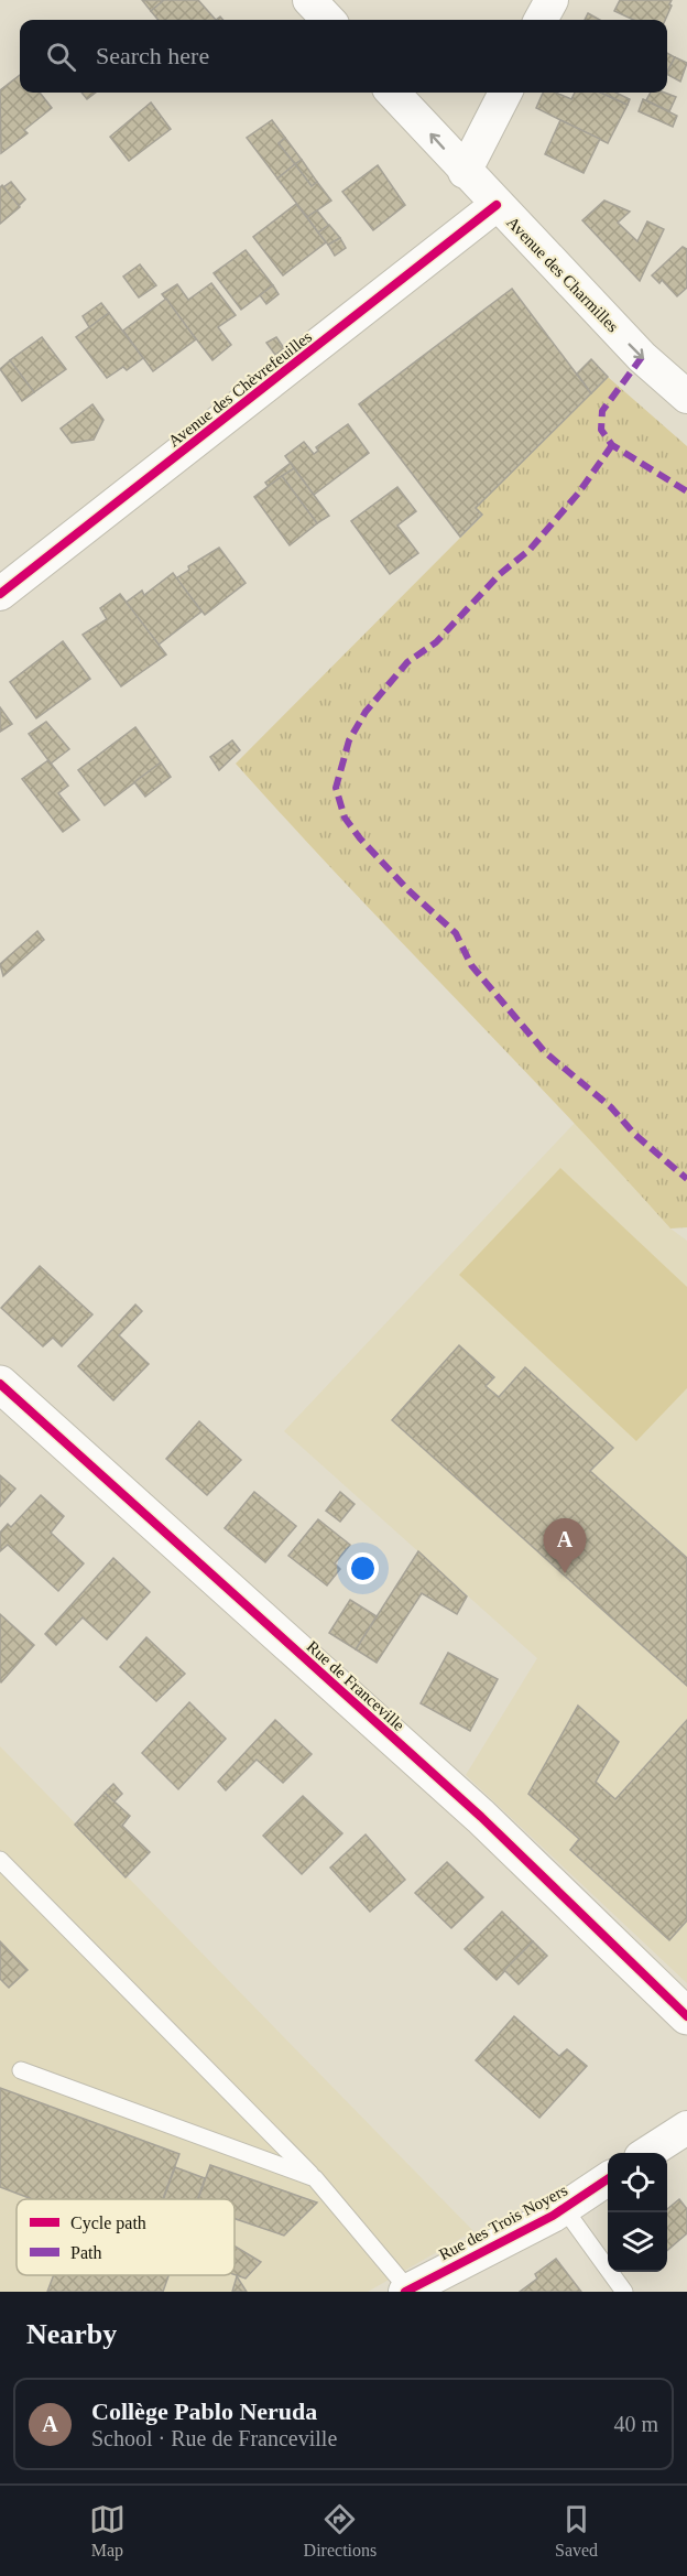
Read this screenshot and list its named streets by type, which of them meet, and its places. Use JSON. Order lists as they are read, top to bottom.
{
  "streets": {
    "street": [
      "Avenue des Charmilles",
      "Avenue des Chèvrefeuilles",
      "Rue de Franceville",
      "Rue des Trois Noyers"
    ]
  },
  "crossings": [
    ["Avenue des Charmilles", "Avenue des Chèvrefeuilles"]
  ],
  "legend": ["Cycle path", "Path"],
  "page": {
    "search": "Search here",
    "pins": "A",
    "heading": "Nearby",
    "list": [
      {
        "mark": "A",
        "name": "Collège Pablo Neruda",
        "note": "School · Rue de Franceville",
        "value": "40 m"
      }
    ],
    "nav": ["Map", "Directions", "Saved"]
  }
}
